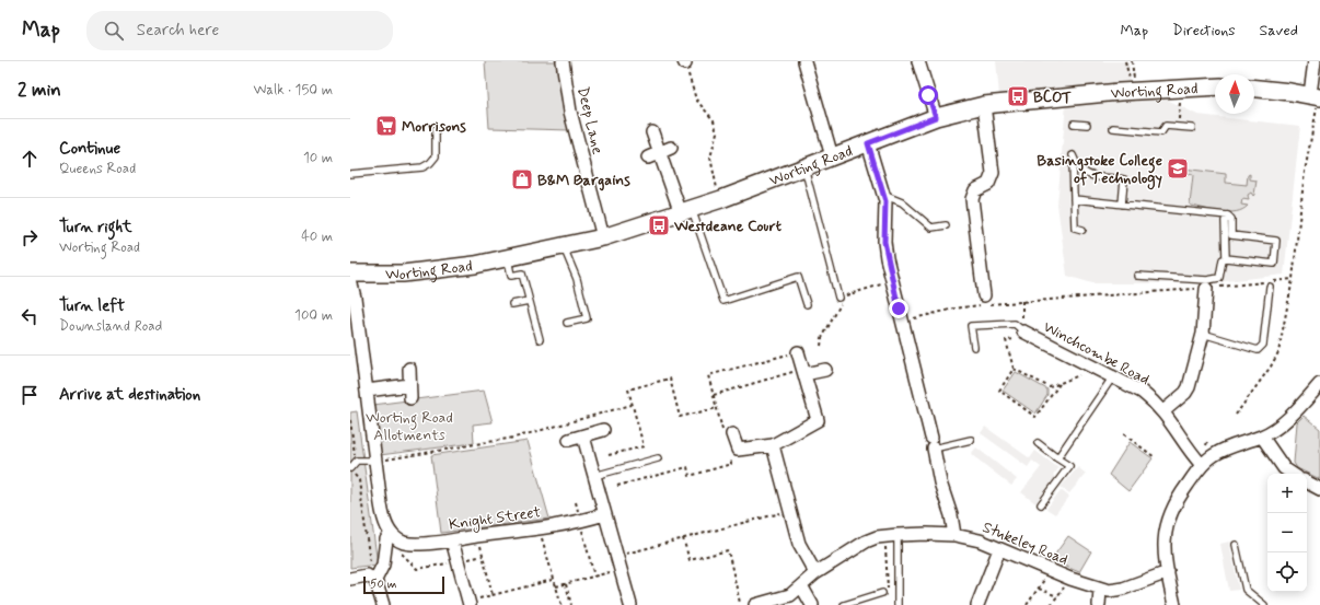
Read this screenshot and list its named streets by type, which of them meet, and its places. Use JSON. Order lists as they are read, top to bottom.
{
  "streets": {
    "street": [
      "Worting Road",
      "Deep Lane",
      "Winchcombe Road",
      "Knight Street",
      "Stukeley Road"
    ]
  },
  "crossings": [
    ["Worting Road", "Deep Lane"]
  ],
  "parks": ["Worting Road Allotments"],
  "places": {
    "bus stop": ["BCOT", "Westdeane Court"],
    "supermarket": ["Morrisons"],
    "school or university": ["Basingstoke College of Technology"],
    "shop": ["B&M Bargains"]
  },
  "scale_bar": "50 m",
  "north": "top",
  "page": {
    "header": "Map",
    "search": "Search here",
    "nav": ["Map", "Directions", "Saved"],
    "heading": ["2 min", "Walk · 150 m"],
    "list": [
      ["Continue", "Queens Road", "10 m"],
      ["Turn right", "Worting Road", "40 m"],
      ["Turn left", "Downsland Road", "100 m"],
      "Arrive at destination"
    ],
    "map_buttons": ["+", "−"],
    "scale": "50 m"
  }
}
